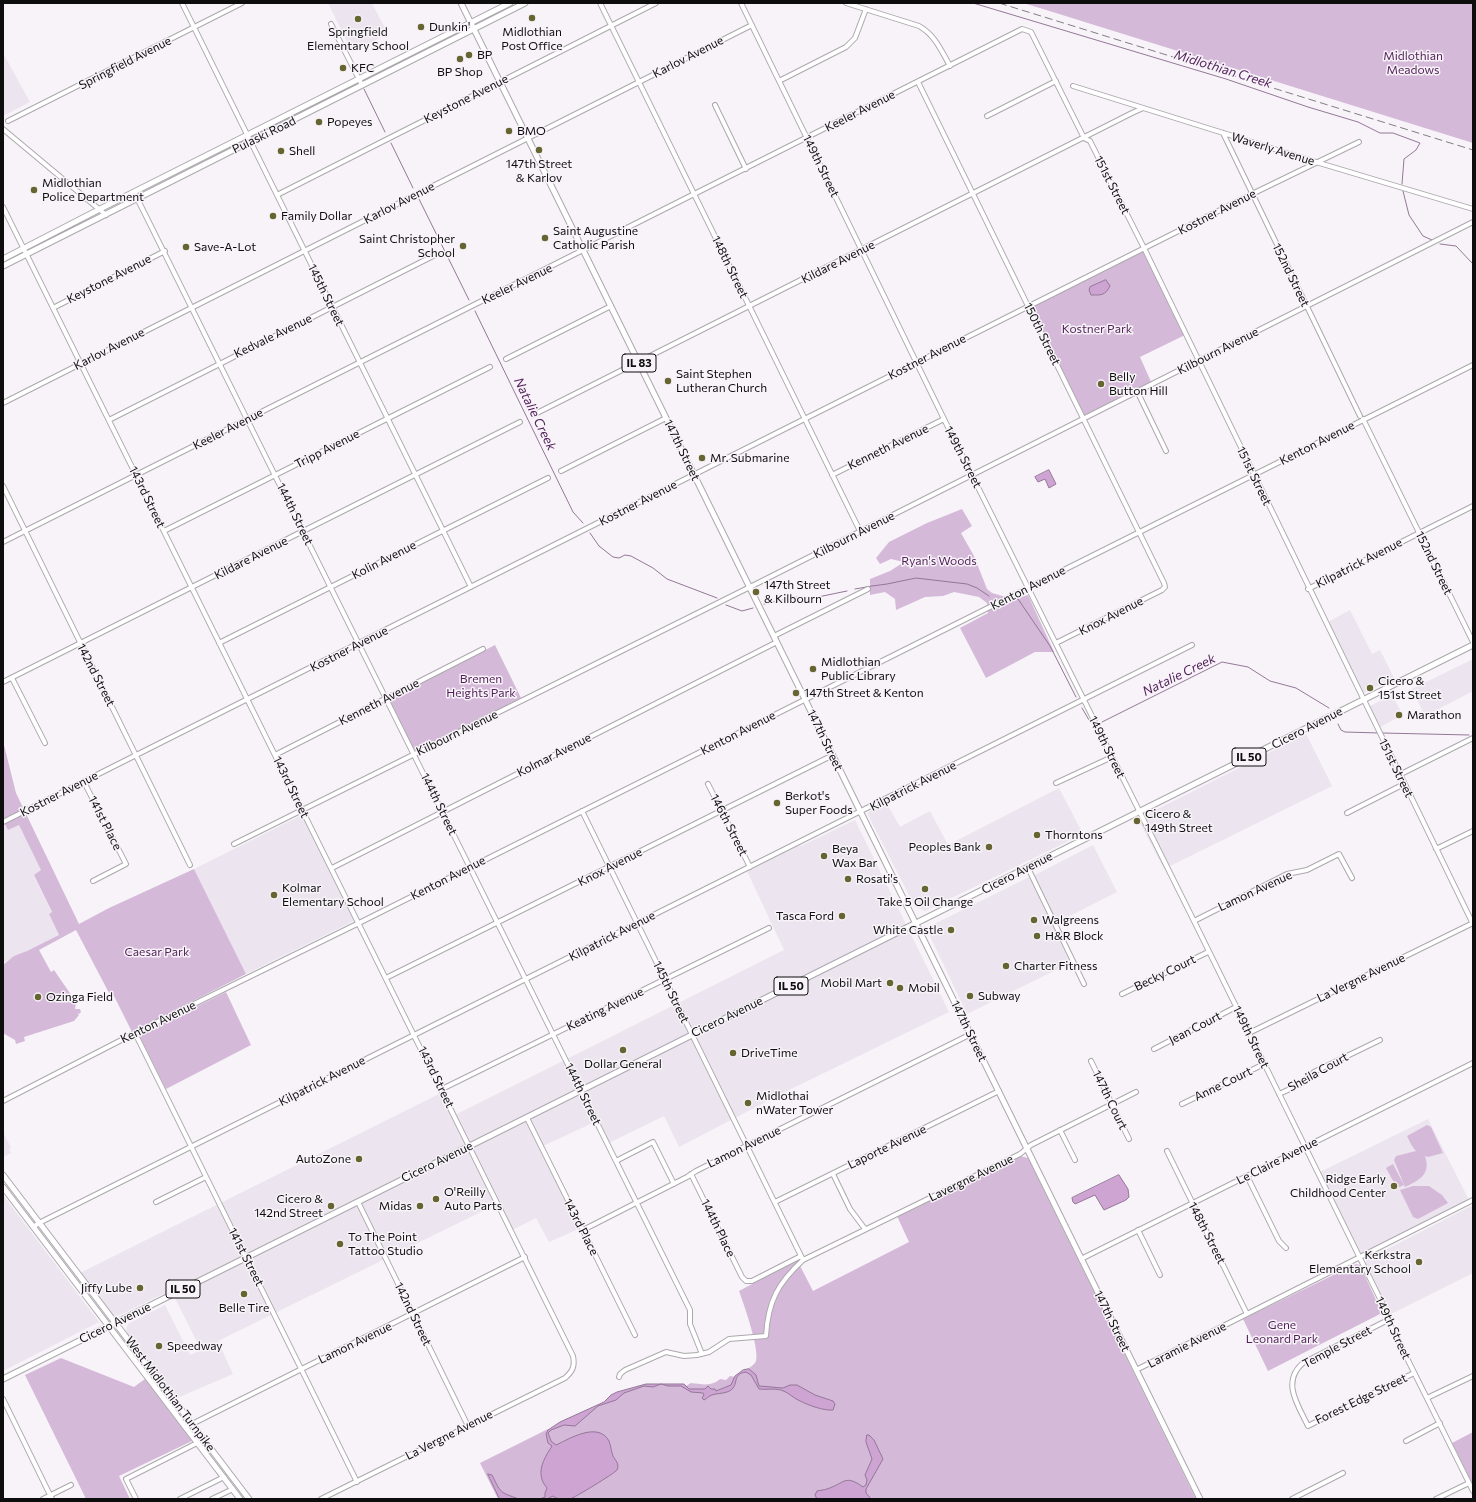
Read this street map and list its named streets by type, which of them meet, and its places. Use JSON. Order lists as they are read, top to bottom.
{
  "streets": {
    "main road": [
      "Pulaski Road",
      "IL 83",
      "147th Street",
      "Cicero Avenue",
      "IL 50",
      "West Midlothian Turnpike"
    ],
    "street": [
      "Karlov Avenue",
      "Springfield Avenue",
      "Keystone Avenue",
      "Keeler Avenue",
      "Waverly Avenue",
      "149th Street",
      "151st Street",
      "Kostner Avenue",
      "Kildare Avenue",
      "148th Street",
      "152nd Street",
      "145th Street",
      "150th Street",
      "Kedvale Avenue",
      "Kilbourn Avenue",
      "Kenton Avenue",
      "Kenneth Avenue",
      "Tripp Avenue",
      "143rd Street",
      "144th Street",
      "Kolin Avenue",
      "Kilpatrick Avenue",
      "Knox Avenue",
      "142nd Street",
      "Kolmar Avenue",
      "141st Place",
      "146th Street",
      "Lamon Avenue",
      "Becky Court",
      "La Vergne Avenue",
      "Keating Avenue",
      "Jean Court",
      "Sheila Court",
      "Anne Court",
      "147th Court",
      "Laporte Avenue",
      "Le Claire Avenue",
      "Lavergne Avenue",
      "143rd Place",
      "144th Place",
      "141st Street",
      "Laramie Avenue",
      "Temple Street",
      "Forest Edge Street"
    ]
  },
  "crossings": [
    ["Karlov Avenue", "149th Street"],
    ["Karlov Avenue", "148th Street"],
    ["Karlov Avenue", "145th Street"],
    ["Karlov Avenue", "147th Street"],
    ["Karlov Avenue", "143rd Street"],
    ["Karlov Avenue", "144th Street"],
    ["Springfield Avenue", "145th Street"],
    ["Keystone Avenue", "148th Street"],
    ["Keystone Avenue", "145th Street"],
    ["Keystone Avenue", "147th Street"],
    ["Keystone Avenue", "143rd Street"],
    ["Keystone Avenue", "144th Street"],
    ["Keeler Avenue", "149th Street"],
    ["Keeler Avenue", "151st Street"],
    ["Keeler Avenue", "148th Street"],
    ["Keeler Avenue", "145th Street"],
    ["Keeler Avenue", "150th Street"],
    ["Keeler Avenue", "147th Street"],
    ["Keeler Avenue", "143rd Street"],
    ["Keeler Avenue", "144th Street"],
    ["Keeler Avenue", "142nd Street"],
    ["Pulaski Road", "145th Street"],
    ["Pulaski Road", "147th Street"],
    ["Pulaski Road", "143rd Street"],
    ["Pulaski Road", "144th Street"],
    ["Waverly Avenue", "Kostner Avenue"],
    ["Waverly Avenue", "Kildare Avenue"],
    ["Waverly Avenue", "152nd Street"],
    ["149th Street", "Kostner Avenue"],
    ["149th Street", "Kildare Avenue"],
    ["149th Street", "Kilbourn Avenue"],
    ["149th Street", "Kenton Avenue"],
    ["149th Street", "Kenneth Avenue"],
    ["149th Street", "Kilpatrick Avenue"],
    ["149th Street", "Knox Avenue"],
    ["149th Street", "Cicero Avenue"],
    ["149th Street", "Lamon Avenue"],
    ["149th Street", "Becky Court"],
    ["149th Street", "La Vergne Avenue"],
    ["149th Street", "Jean Court"],
    ["149th Street", "Sheila Court"],
    ["149th Street", "Anne Court"],
    ["149th Street", "Le Claire Avenue"],
    ["149th Street", "Laramie Avenue"],
    ["149th Street", "Temple Street"],
    ["149th Street", "Forest Edge Street"],
    ["151st Street", "Kostner Avenue"],
    ["151st Street", "Kildare Avenue"],
    ["151st Street", "Kilbourn Avenue"],
    ["151st Street", "Kenton Avenue"],
    ["151st Street", "Kilpatrick Avenue"],
    ["151st Street", "Cicero Avenue"],
    ["151st Street", "La Vergne Avenue"],
    ["Kostner Avenue", "148th Street"],
    ["Kostner Avenue", "152nd Street"],
    ["Kostner Avenue", "145th Street"],
    ["Kostner Avenue", "150th Street"],
    ["Kostner Avenue", "147th Street"],
    ["Kostner Avenue", "143rd Street"],
    ["Kostner Avenue", "144th Street"],
    ["Kostner Avenue", "142nd Street"],
    ["Kostner Avenue", "141st Place"],
    ["Kildare Avenue", "148th Street"],
    ["Kildare Avenue", "145th Street"],
    ["Kildare Avenue", "150th Street"],
    ["Kildare Avenue", "147th Street"],
    ["Kildare Avenue", "143rd Street"],
    ["Kildare Avenue", "144th Street"],
    ["Kildare Avenue", "142nd Street"],
    ["148th Street", "Kilbourn Avenue"],
    ["148th Street", "Kenneth Avenue"],
    ["148th Street", "Le Claire Avenue"],
    ["148th Street", "Laramie Avenue"],
    ["152nd Street", "Kilbourn Avenue"],
    ["152nd Street", "Kenton Avenue"],
    ["152nd Street", "Kilpatrick Avenue"],
    ["152nd Street", "Cicero Avenue"],
    ["145th Street", "Kedvale Avenue"],
    ["145th Street", "Kenton Avenue"],
    ["145th Street", "Tripp Avenue"],
    ["145th Street", "Kolin Avenue"],
    ["145th Street", "Kilpatrick Avenue"],
    ["145th Street", "Knox Avenue"],
    ["145th Street", "Cicero Avenue"],
    ["145th Street", "Lamon Avenue"],
    ["145th Street", "Keating Avenue"],
    ["145th Street", "Laporte Avenue"],
    ["145th Street", "Lavergne Avenue"],
    ["150th Street", "Kilbourn Avenue"],
    ["150th Street", "Kenton Avenue"],
    ["150th Street", "Knox Avenue"],
    ["Kedvale Avenue", "143rd Street"],
    ["Kedvale Avenue", "144th Street"],
    ["Kilbourn Avenue", "147th Street"],
    ["Kilbourn Avenue", "143rd Street"],
    ["Kilbourn Avenue", "144th Street"],
    ["Kenton Avenue", "147th Street"],
    ["Kenton Avenue", "143rd Street"],
    ["Kenton Avenue", "144th Street"],
    ["Kenton Avenue", "141st Street"],
    ["Kenneth Avenue", "143rd Street"],
    ["Kenneth Avenue", "144th Street"],
    ["Tripp Avenue", "143rd Street"],
    ["Tripp Avenue", "144th Street"],
    ["147th Street", "Kilpatrick Avenue"],
    ["147th Street", "Knox Avenue"],
    ["147th Street", "Cicero Avenue"],
    ["147th Street", "Kolmar Avenue"],
    ["147th Street", "Lamon Avenue"],
    ["147th Street", "Laporte Avenue"],
    ["147th Street", "Le Claire Avenue"],
    ["147th Street", "Lavergne Avenue"],
    ["147th Street", "Laramie Avenue"],
    ["143rd Street", "Kolin Avenue"],
    ["143rd Street", "Kilpatrick Avenue"],
    ["143rd Street", "Knox Avenue"],
    ["143rd Street", "Cicero Avenue"],
    ["143rd Street", "Kolmar Avenue"],
    ["143rd Street", "Lamon Avenue"],
    ["143rd Street", "La Vergne Avenue"],
    ["143rd Street", "Keating Avenue"],
    ["144th Street", "Kolin Avenue"],
    ["144th Street", "Kilpatrick Avenue"],
    ["144th Street", "Knox Avenue"],
    ["144th Street", "Cicero Avenue"],
    ["144th Street", "Kolmar Avenue"],
    ["144th Street", "Lamon Avenue"],
    ["144th Street", "Keating Avenue"],
    ["Kilpatrick Avenue", "146th Street"],
    ["Kilpatrick Avenue", "141st Street"],
    ["Kilpatrick Avenue", "West Midlothian Turnpike"],
    ["Knox Avenue", "146th Street"],
    ["142nd Street", "Cicero Avenue"],
    ["142nd Street", "Lamon Avenue"],
    ["142nd Street", "La Vergne Avenue"],
    ["Cicero Avenue", "143rd Place"],
    ["Cicero Avenue", "141st Street"],
    ["Cicero Avenue", "West Midlothian Turnpike"],
    ["Lamon Avenue", "143rd Place"],
    ["Lamon Avenue", "144th Place"],
    ["Lamon Avenue", "141st Street"],
    ["Lamon Avenue", "West Midlothian Turnpike"],
    ["La Vergne Avenue", "141st Street"],
    ["147th Court", "Lavergne Avenue"],
    ["Lavergne Avenue", "144th Place"],
    ["Temple Street", "Forest Edge Street"]
  ],
  "water": ["Midlothian Creek", "Natalie Creek"],
  "parks": [
    "Midlothian Meadows",
    "Kostner Park",
    "Ryan's Woods",
    "Bremen Heights Park",
    "Caesar Park",
    "Gene Leonard Park"
  ],
  "places": [
    "Midlothian Post Office",
    "Springfield Elementary School",
    "Dunkin'",
    "BP",
    "BP Shop",
    "KFC",
    "Popeyes",
    "BMO",
    "147th Street & Karlov",
    "Shell",
    "Midlothian Police Department",
    "Family Dollar",
    "Saint Augustine Catholic Parish",
    "Saint Christopher School",
    "Save-A-Lot",
    "Saint Stephen Lutheran Church",
    "Belly Button Hill",
    "Mr. Submarine",
    "147th Street & Kilbourn",
    "Midlothian Public Library",
    "Cicero & 151st Street",
    "147th Street & Kenton",
    "Marathon",
    "Berkot's Super Foods",
    "Cicero & 149th Street",
    "Thorntons",
    "Peoples Bank",
    "Beya Wax Bar",
    "Rosati's",
    "Take 5 Oil Change",
    "Kolmar Elementary School",
    "Tasca Ford",
    "Walgreens",
    "White Castle",
    "H&R Block",
    "Charter Fitness",
    "Mobil Mart",
    "Mobil",
    "Subway",
    "Ozinga Field",
    "Dollar General",
    "DriveTime",
    "Midlothai nWater Tower",
    "AutoZone",
    "Ridge Early Childhood Center",
    "O'Reilly Auto Parts",
    "Cicero & 142nd Street",
    "Midas",
    "To The Point Tattoo Studio",
    "Kerkstra Elementary School",
    "Jiffy Lube",
    "Belle Tire",
    "Speedway"
  ]
}
